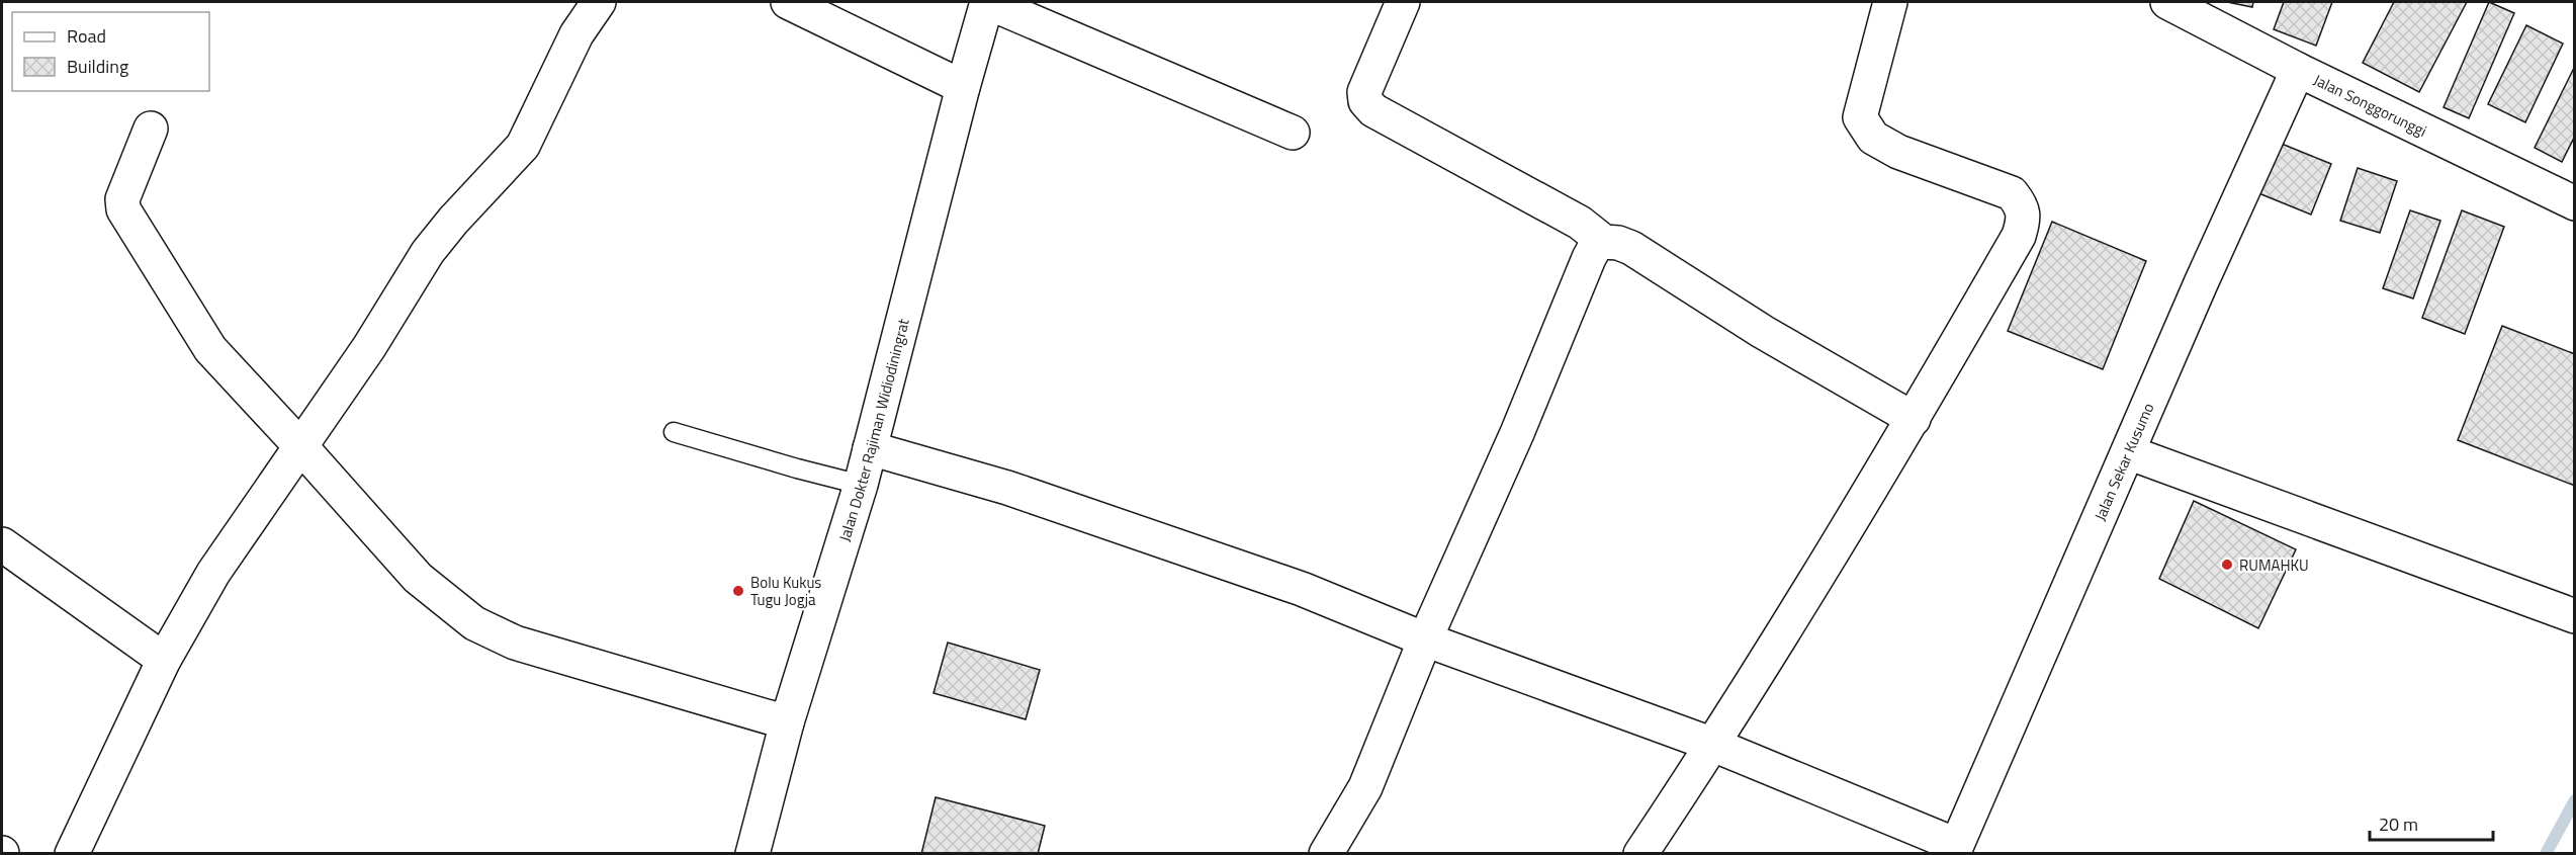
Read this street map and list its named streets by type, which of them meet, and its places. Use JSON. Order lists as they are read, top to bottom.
{
  "streets": {
    "street": ["Jalan Songgorunggi", "Jalan Dokter Rajiman Widiodiningrat", "Jalan Sekar Kusumo"]
  },
  "crossings": [
    ["Jalan Songgorunggi", "Jalan Sekar Kusumo"]
  ],
  "places": ["RUMAHKU", "Bolu Kukus Tugu Jogja"],
  "legend": ["Road", "Building"],
  "scale_bar": "20 m"
}
